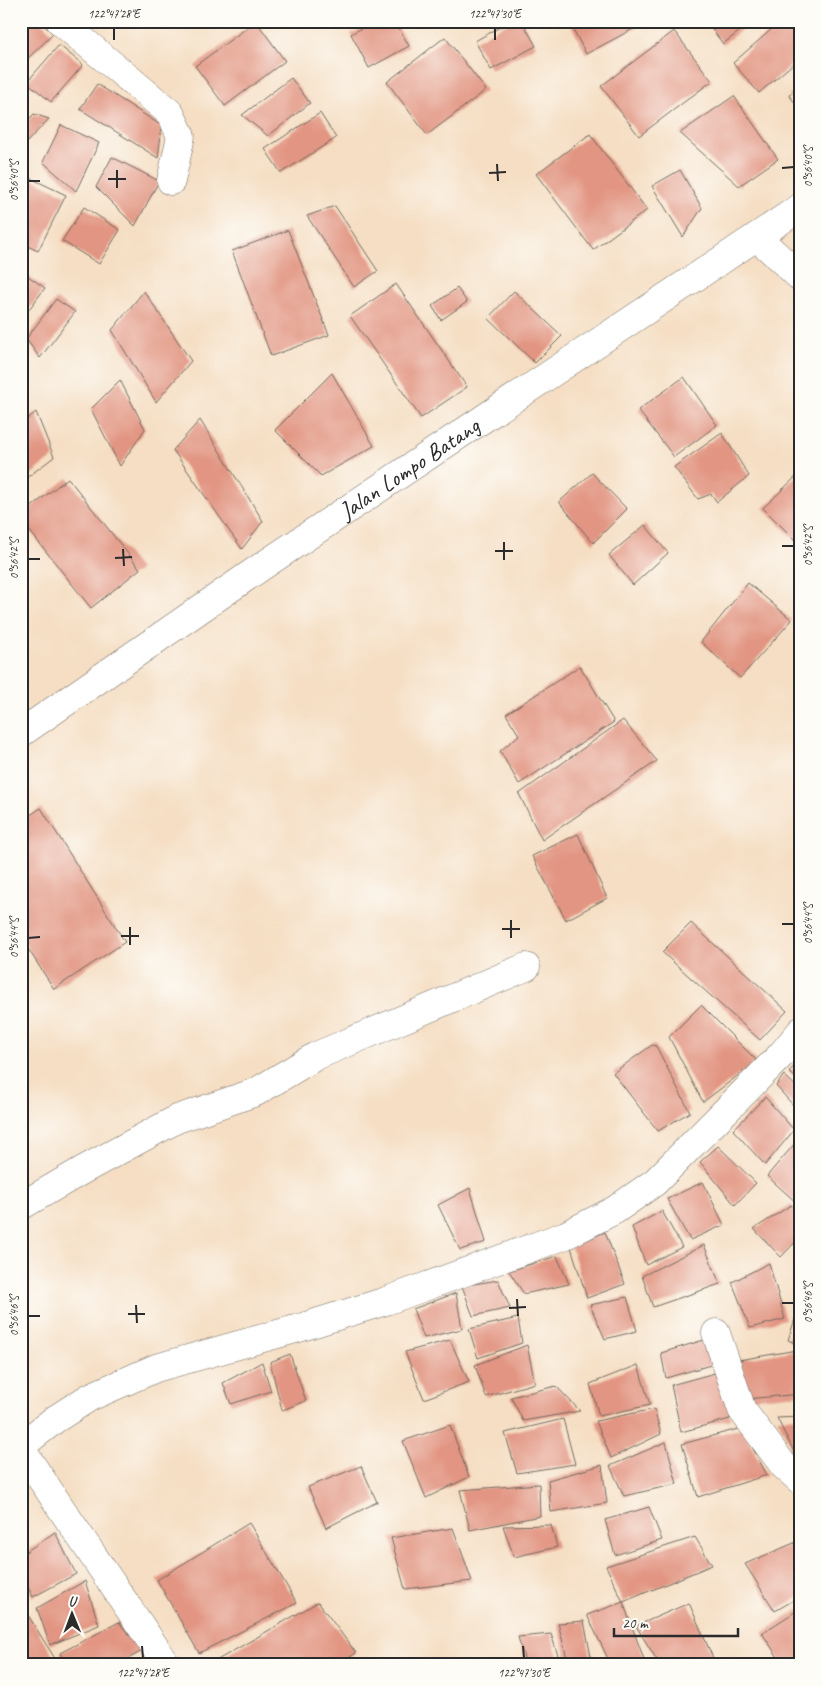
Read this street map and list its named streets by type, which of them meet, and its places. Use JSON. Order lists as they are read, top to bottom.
{
  "streets": {
    "street": ["Jalan Lompo Batang"]
  },
  "scale_bar": "20 m",
  "north": "top",
  "coordinates": [
    "122°47'28\"E",
    "122°47'30\"E",
    "0°56'40\"S",
    "0°56'42\"S",
    "0°56'44\"S",
    "0°56'46\"S"
  ]
}
